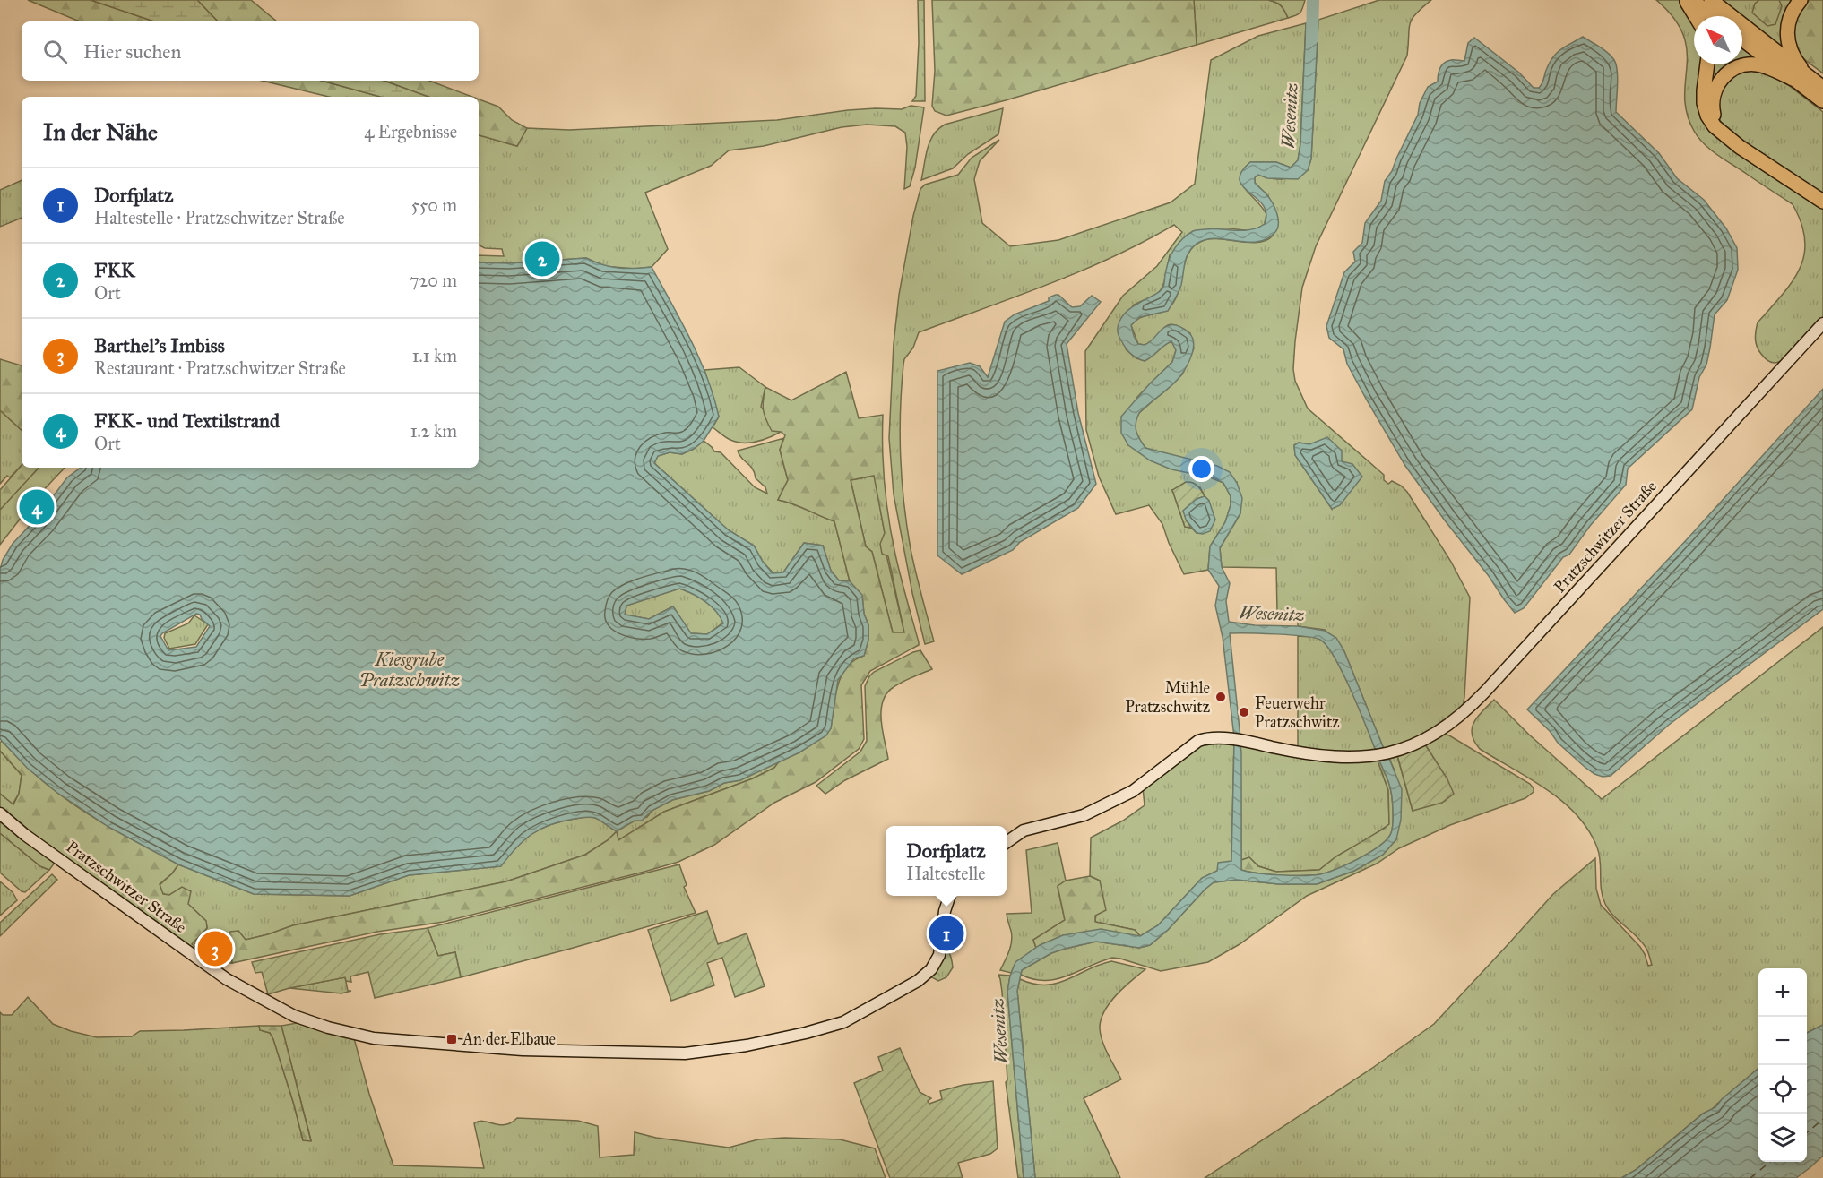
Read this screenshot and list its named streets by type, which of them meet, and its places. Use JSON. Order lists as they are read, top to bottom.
{
  "streets": {
    "street": ["Pratzschwitzer Straße"]
  },
  "water": ["Wesenitz", "Kiesgrube Pratzschwitz"],
  "places": {
    "other": ["Mühle Pratzschwitz", "Feuerwehr Pratzschwitz"],
    "transit": ["An der Elbaue"]
  },
  "north": "top left",
  "page": {
    "search": "Hier suchen",
    "heading": ["In der Nähe", "4 Ergebnisse"],
    "list": [
      {
        "mark": "1",
        "name": "Dorfplatz",
        "note": "Haltestelle · Pratzschwitzer Straße",
        "value": "550 m"
      },
      {
        "mark": "2",
        "name": "FKK",
        "note": "Ort",
        "value": "720 m"
      },
      {
        "mark": "3",
        "name": "Barthel's Imbiss",
        "note": "Restaurant · Pratzschwitzer Straße",
        "value": "1.1 km"
      },
      {
        "mark": "4",
        "name": "FKK- und Textilstrand",
        "note": "Ort",
        "value": "1.2 km"
      }
    ],
    "pins": [
      "2",
      "4",
      "1",
      "3"
    ],
    "popup": ["Dorfplatz", "Haltestelle"],
    "map_buttons": ["+", "−"]
  }
}
